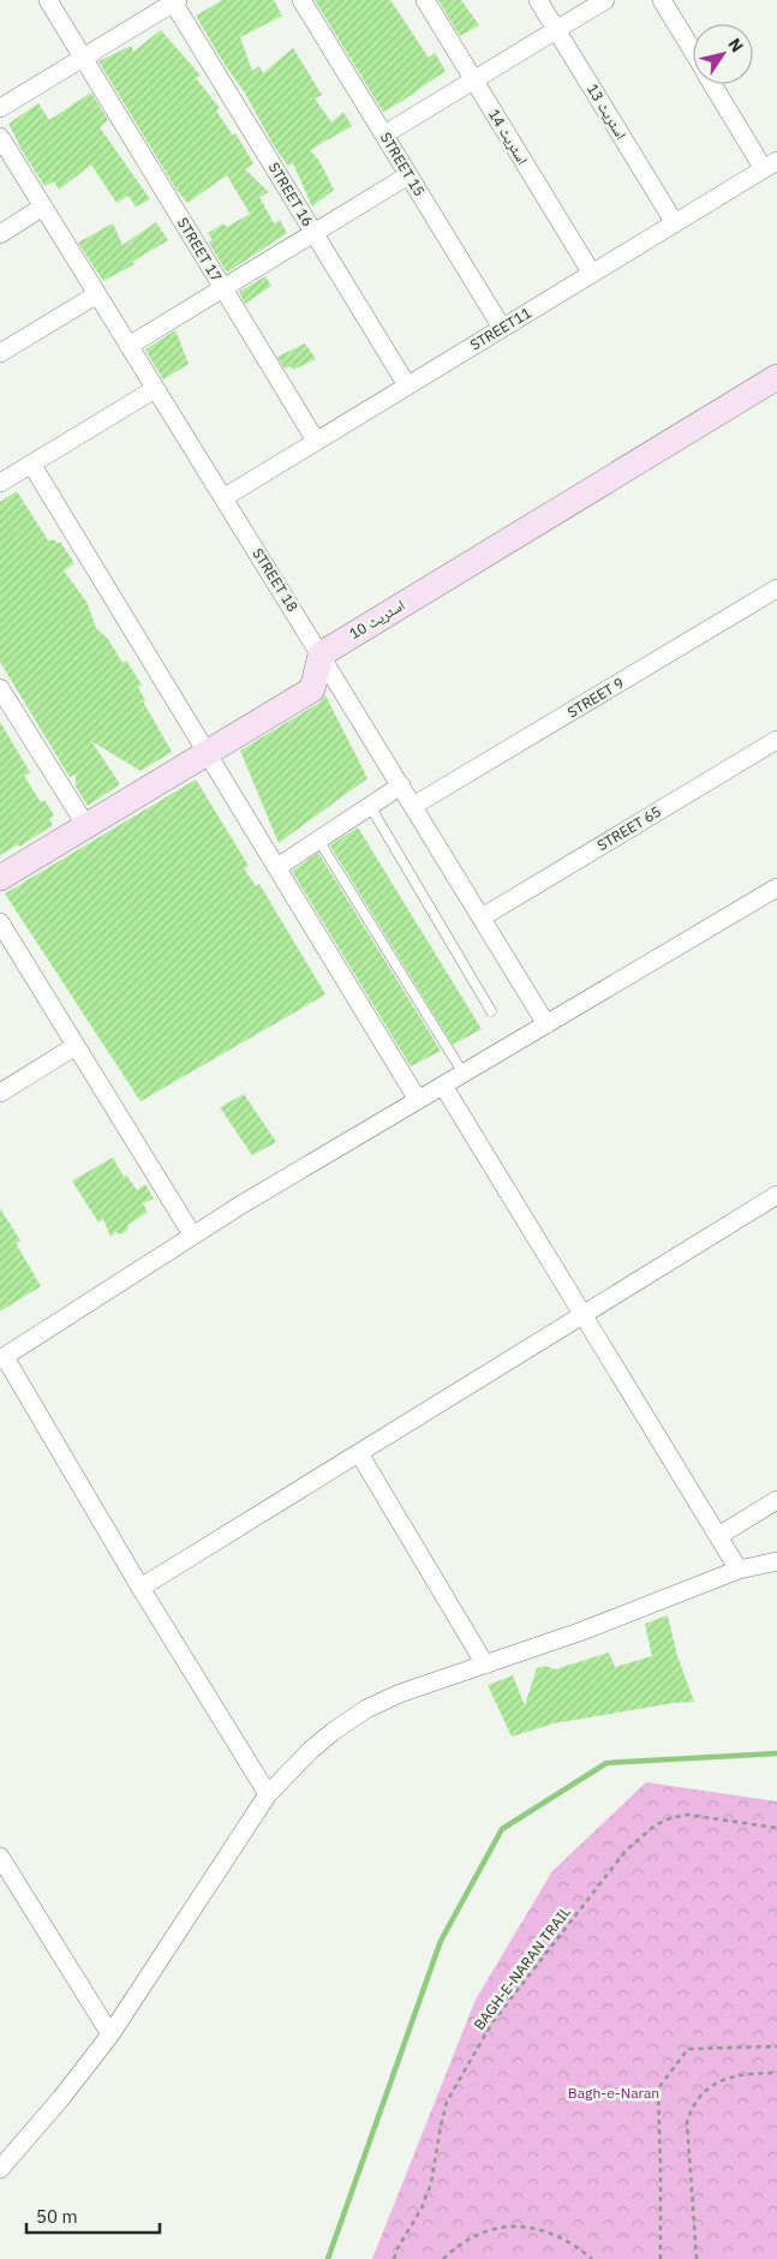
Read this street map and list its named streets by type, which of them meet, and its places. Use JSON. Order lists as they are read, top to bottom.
{
  "streets": {
    "street": [
      "اسٹریٹ 13",
      "اسٹریٹ 14",
      "STREET 15",
      "STREET 16",
      "STREET 17",
      "STREET11",
      "STREET 18",
      "اسٹریٹ 10",
      "STREET 9",
      "STREET 65"
    ],
    "path": ["BAGH-E-NARAN TRAIL"]
  },
  "crossings": [
    ["اسٹریٹ 13", "STREET11"],
    ["اسٹریٹ 14", "STREET11"],
    ["STREET 15", "STREET11"],
    ["STREET 16", "STREET11"],
    ["STREET 17", "STREET11"],
    ["STREET11", "STREET 18"],
    ["STREET 18", "اسٹریٹ 10"],
    ["STREET 18", "STREET 9"],
    ["STREET 18", "STREET 65"]
  ],
  "parks": ["Bagh-e-Naran"],
  "scale_bar": "50 m",
  "north": "top right"
}
